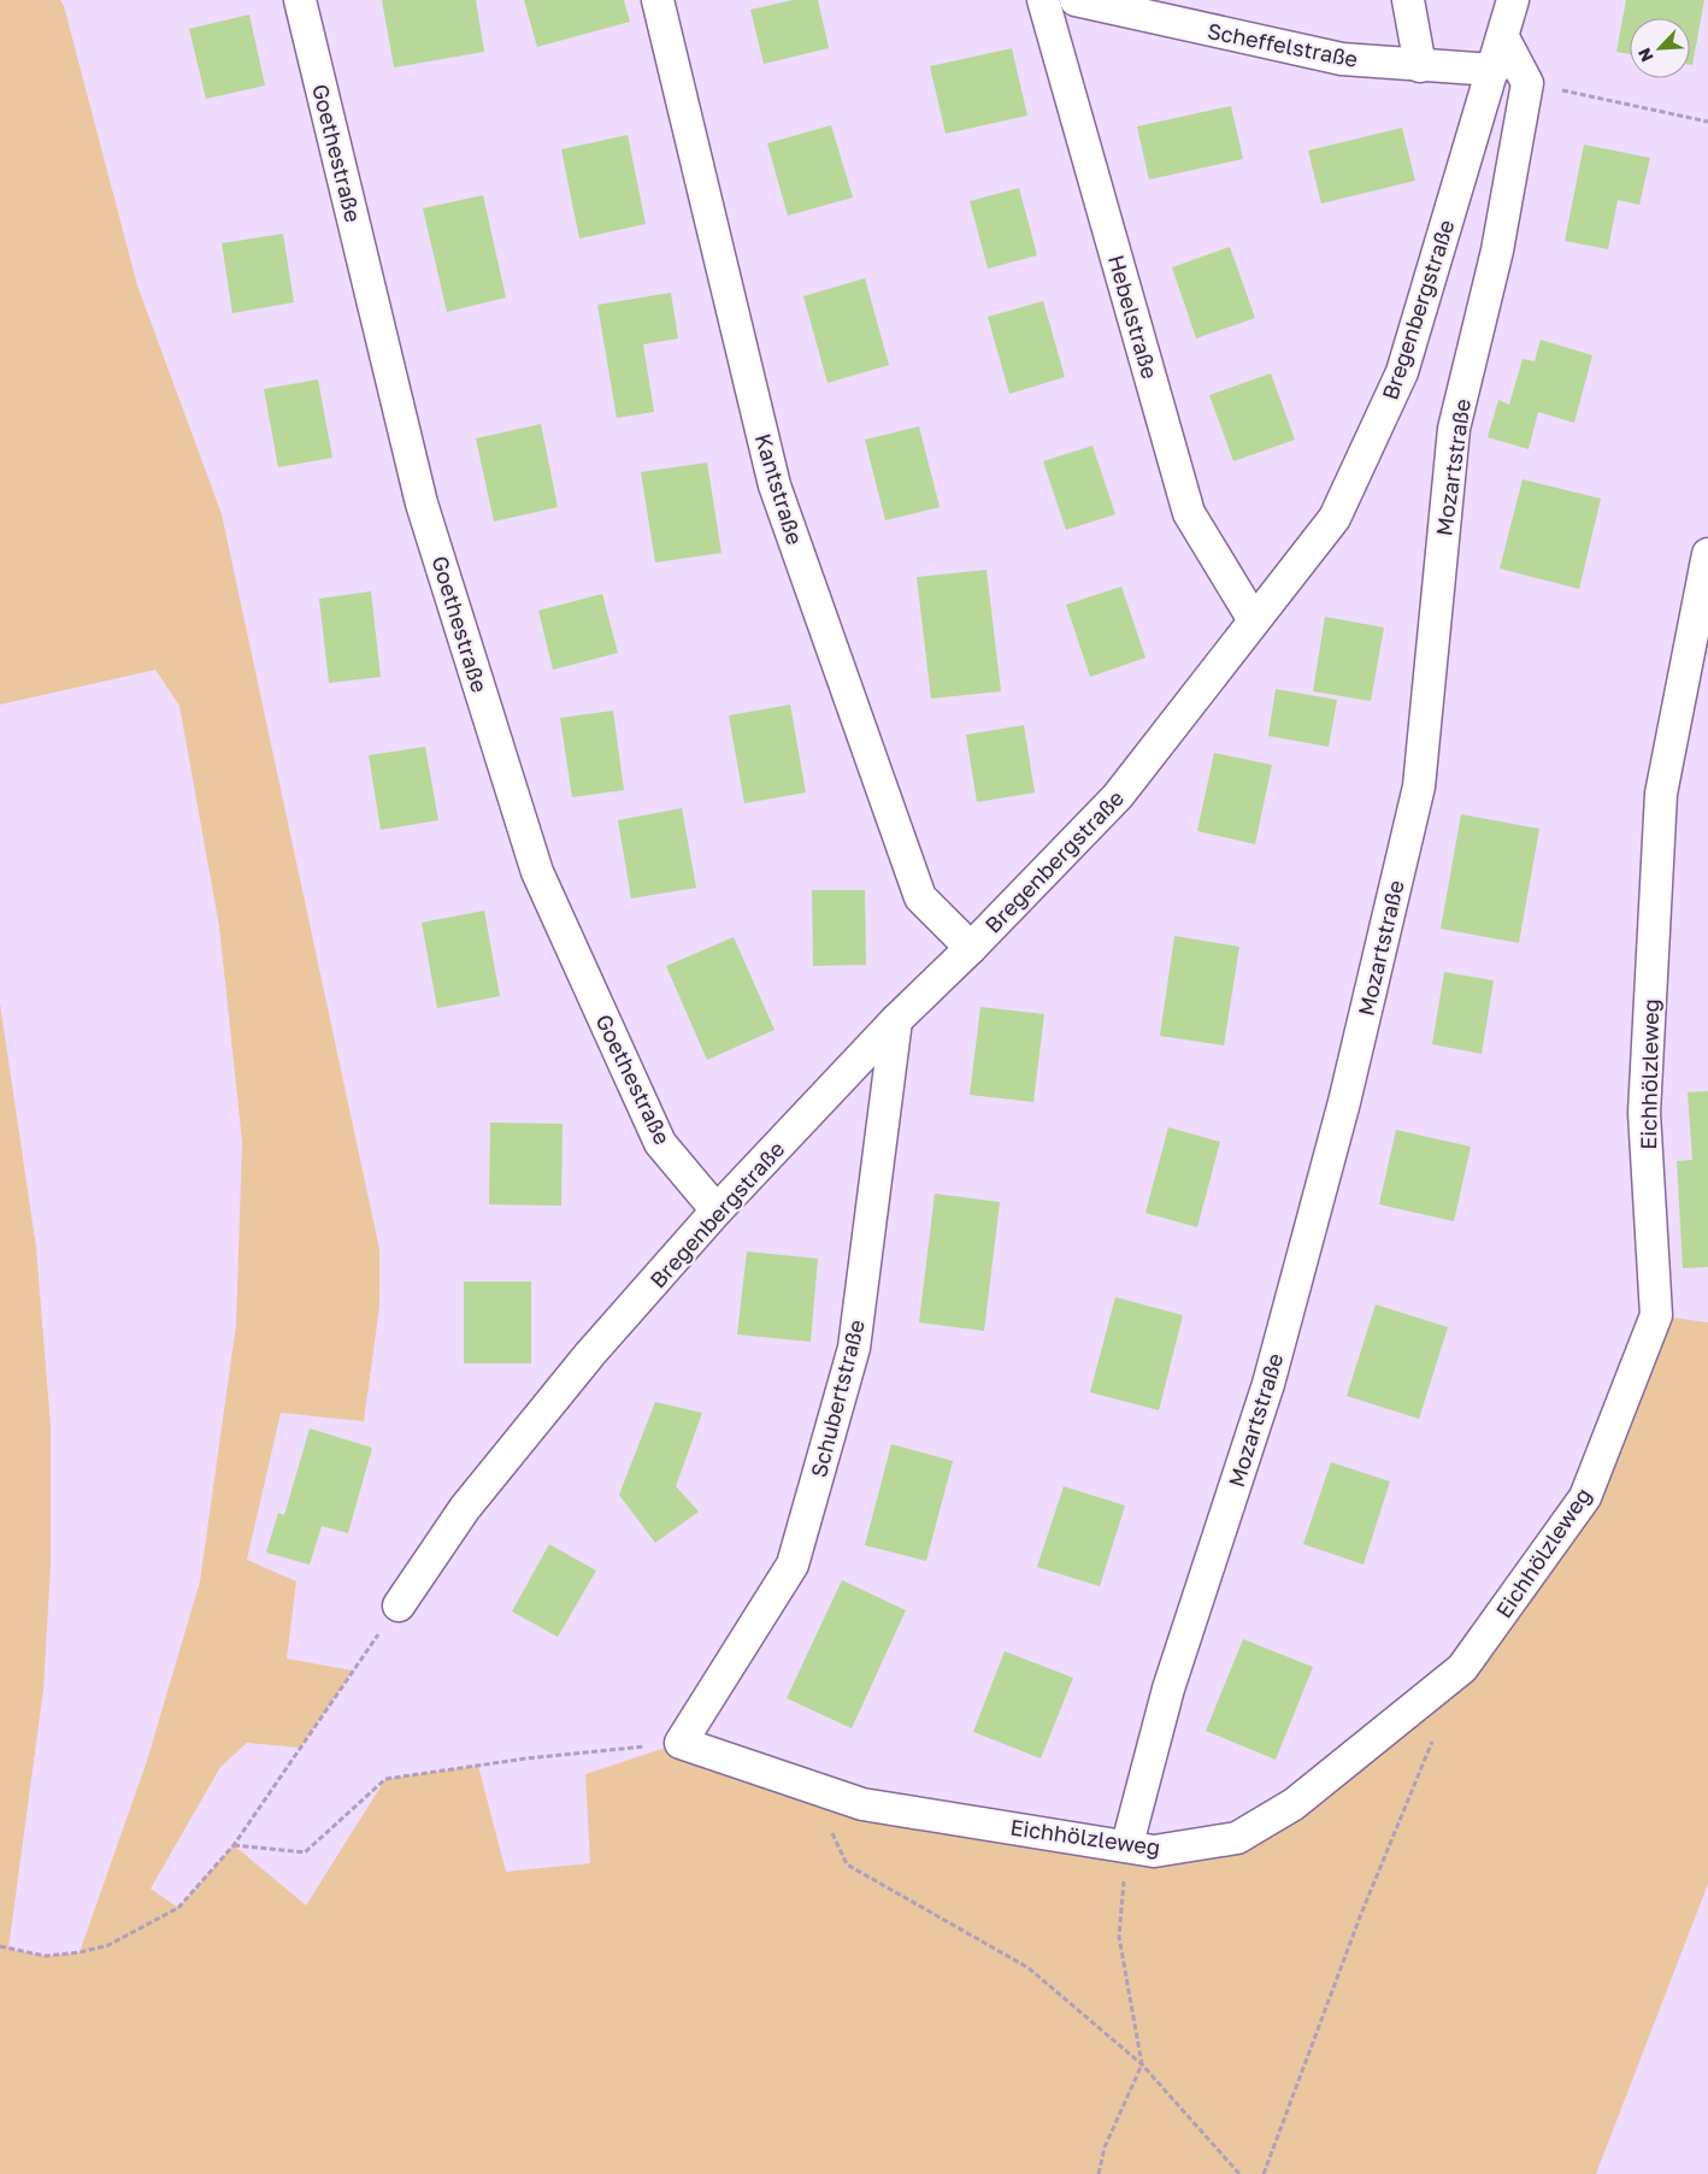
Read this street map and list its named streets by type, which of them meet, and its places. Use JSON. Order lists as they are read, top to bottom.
{
  "streets": {
    "street": [
      "Scheffelstraße",
      "Goethestraße",
      "Bregenbergstraße",
      "Hebelstraße",
      "Mozartstraße",
      "Kantstraße",
      "Eichhölzleweg",
      "Schubertstraße"
    ]
  },
  "crossings": [
    ["Scheffelstraße", "Bregenbergstraße"],
    ["Goethestraße", "Bregenbergstraße"],
    ["Bregenbergstraße", "Hebelstraße"],
    ["Bregenbergstraße", "Kantstraße"],
    ["Bregenbergstraße", "Schubertstraße"],
    ["Mozartstraße", "Eichhölzleweg"],
    ["Eichhölzleweg", "Schubertstraße"]
  ],
  "north": "bottom left"
}
